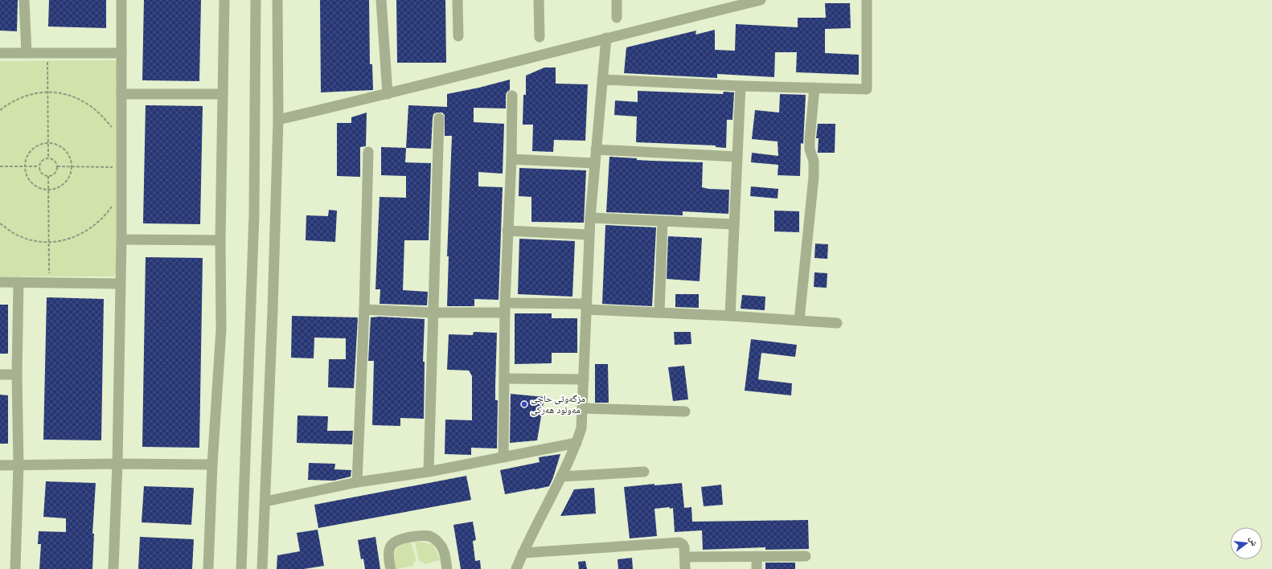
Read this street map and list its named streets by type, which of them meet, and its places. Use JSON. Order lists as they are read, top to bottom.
{
  "places": ["مزگەوتی حاجی مەولود هەرکی"],
  "north": "right"
}
